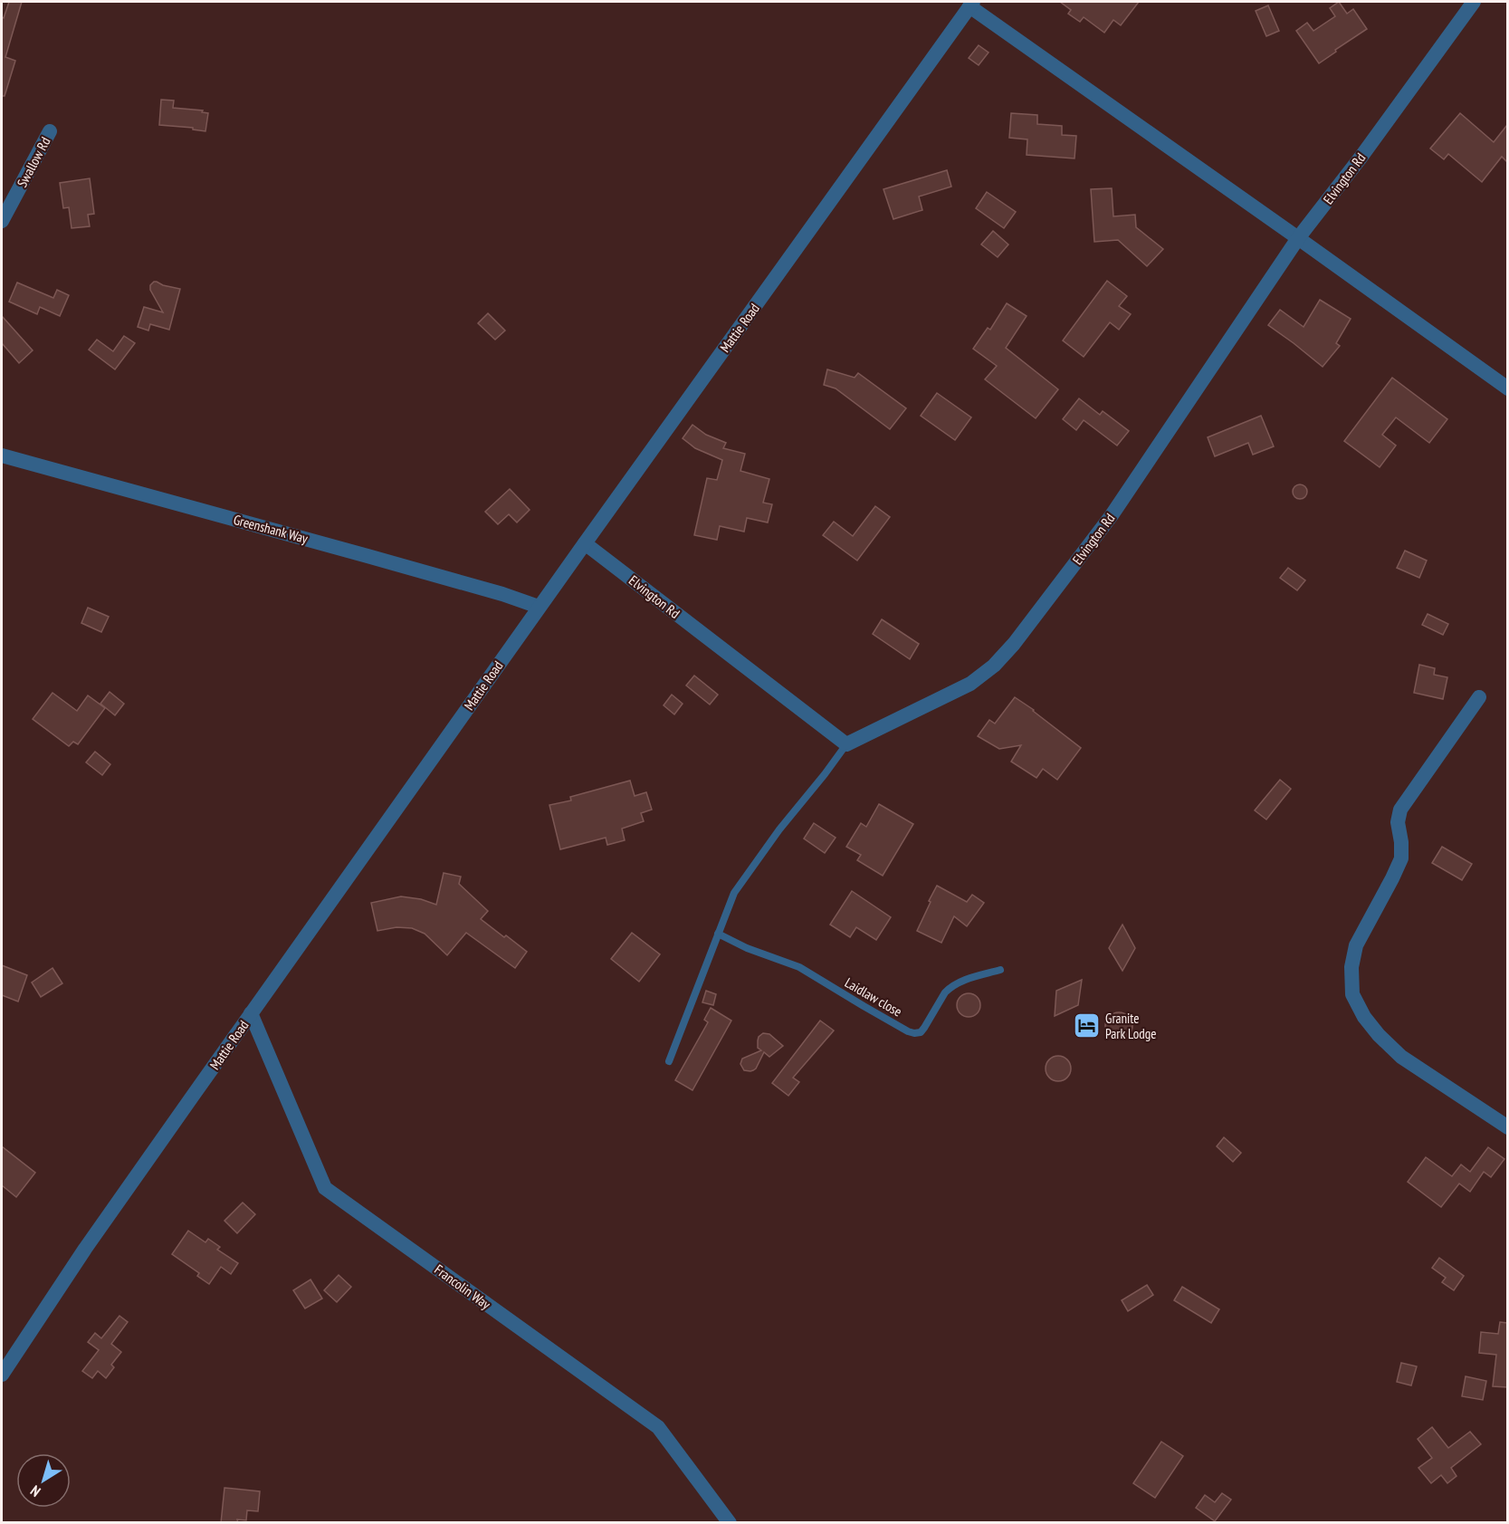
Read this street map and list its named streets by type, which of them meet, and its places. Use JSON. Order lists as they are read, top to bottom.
{
  "streets": {
    "street": [
      "Swallow Rd",
      "Elvington Rd",
      "Mattie Road",
      "Greenshank Way",
      "Francolin Way"
    ],
    "lane": ["Laidlaw close"]
  },
  "crossings": [
    ["Elvington Rd", "Mattie Road"],
    ["Mattie Road", "Greenshank Way"],
    ["Mattie Road", "Francolin Way"]
  ],
  "places": {
    "hotel": ["Granite Park Lodge"]
  },
  "north": "bottom left"
}
